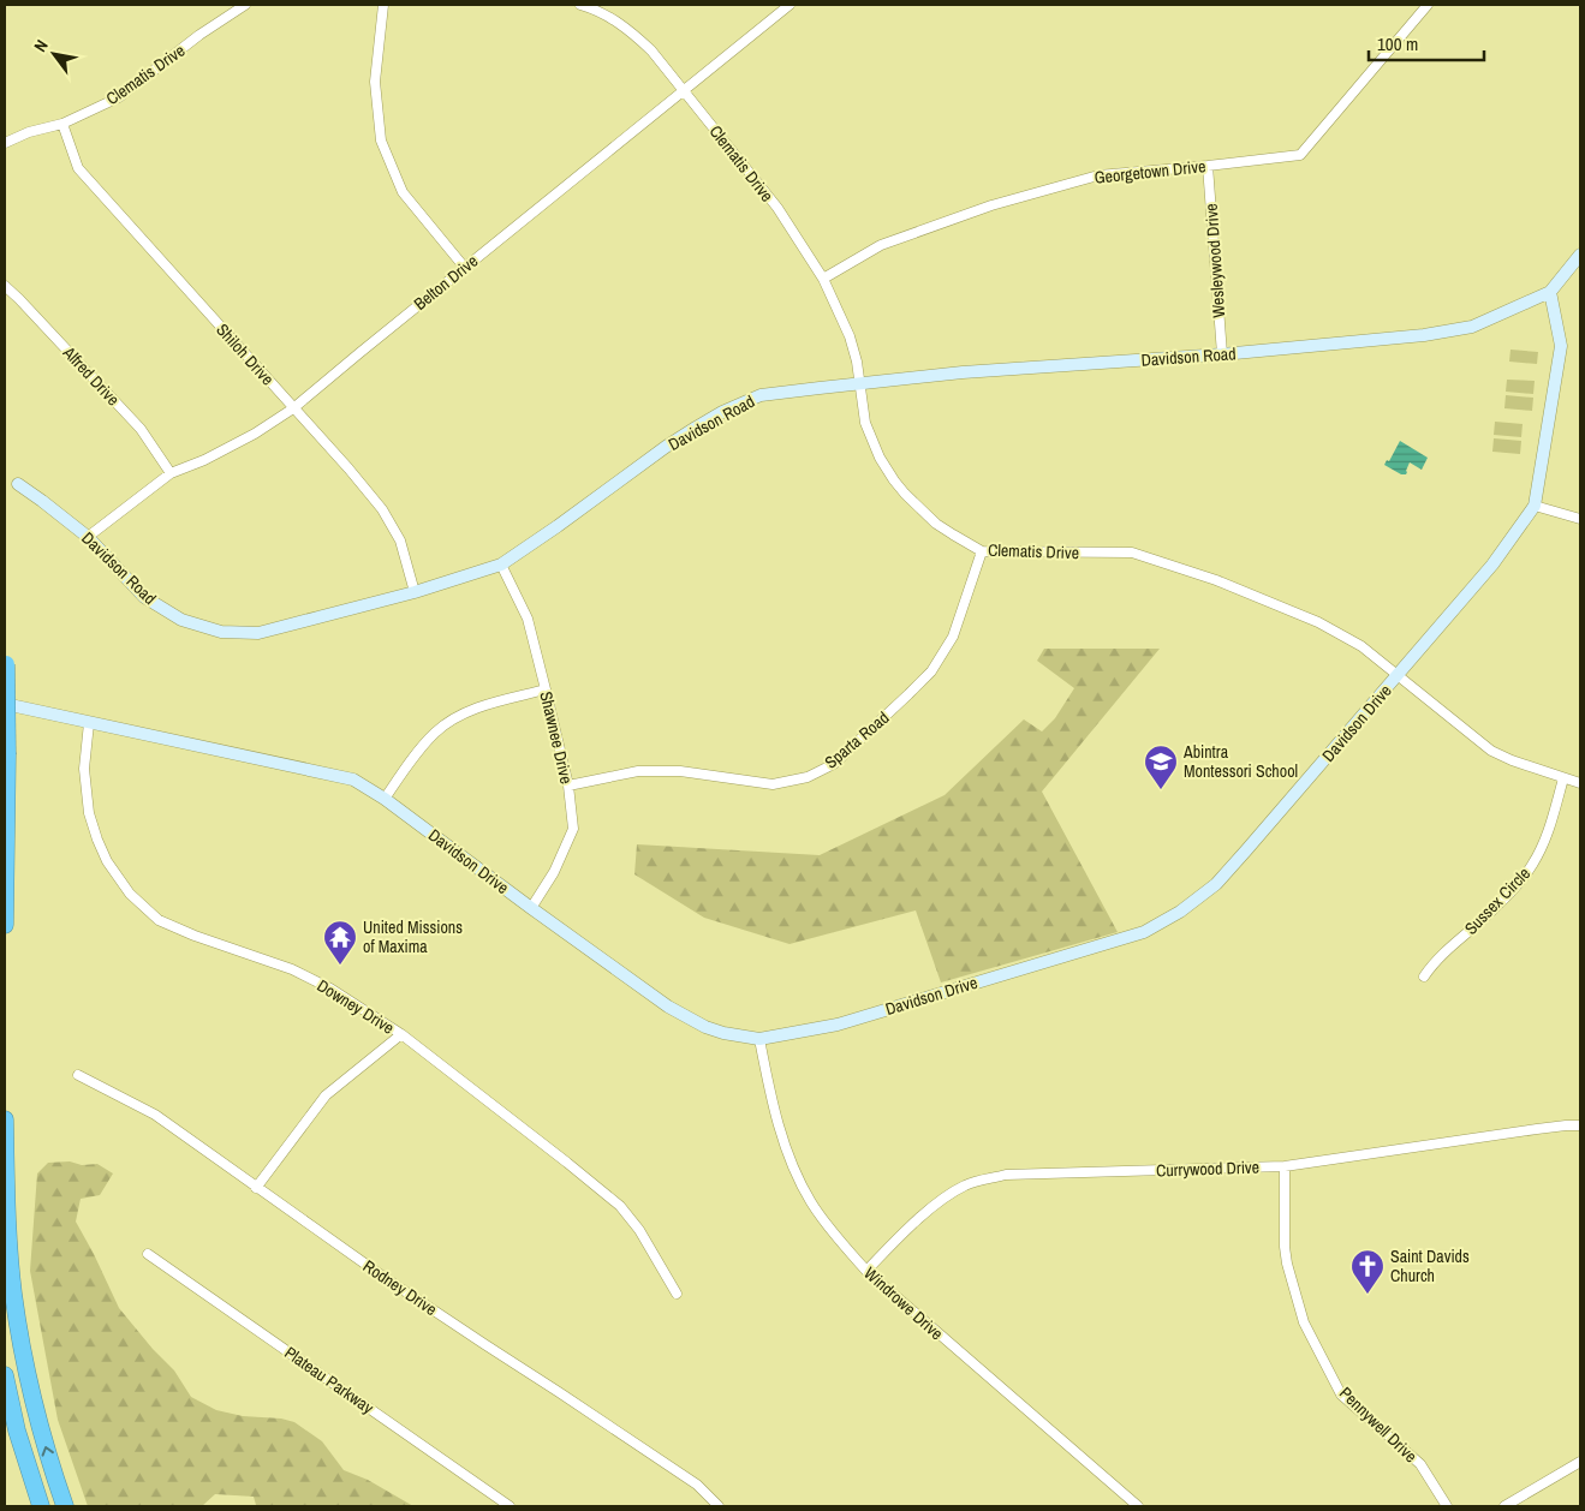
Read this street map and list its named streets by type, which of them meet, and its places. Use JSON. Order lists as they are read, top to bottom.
{
  "streets": {
    "street": [
      "Clematis Drive",
      "Georgetown Drive",
      "Wesleywood Drive",
      "Belton Drive",
      "Shiloh Drive",
      "Davidson Road",
      "Alfred Drive",
      "Davidson Drive",
      "Shawnee Drive",
      "Sparta Road",
      "Sussex Circle",
      "Downey Drive",
      "Currywood Drive",
      "Rodney Drive",
      "Windrowe Drive",
      "Plateau Parkway",
      "Pennywell Drive"
    ]
  },
  "crossings": [
    ["Clematis Drive", "Georgetown Drive"],
    ["Clematis Drive", "Belton Drive"],
    ["Clematis Drive", "Shiloh Drive"],
    ["Clematis Drive", "Davidson Road"],
    ["Clematis Drive", "Davidson Drive"],
    ["Clematis Drive", "Sparta Road"],
    ["Clematis Drive", "Sussex Circle"],
    ["Georgetown Drive", "Wesleywood Drive"],
    ["Wesleywood Drive", "Davidson Road"],
    ["Belton Drive", "Shiloh Drive"],
    ["Belton Drive", "Davidson Road"],
    ["Belton Drive", "Alfred Drive"],
    ["Shiloh Drive", "Davidson Road"],
    ["Davidson Road", "Davidson Drive"],
    ["Davidson Road", "Shawnee Drive"],
    ["Davidson Drive", "Shawnee Drive"],
    ["Davidson Drive", "Downey Drive"],
    ["Davidson Drive", "Windrowe Drive"],
    ["Shawnee Drive", "Sparta Road"],
    ["Currywood Drive", "Windrowe Drive"],
    ["Currywood Drive", "Pennywell Drive"]
  ],
  "places": {
    "school or university": ["Abintra Montessori School"],
    "temple": ["United Missions of Maxima"],
    "church": ["Saint Davids Church"]
  },
  "scale_bar": "100 m",
  "north": "top left"
}
